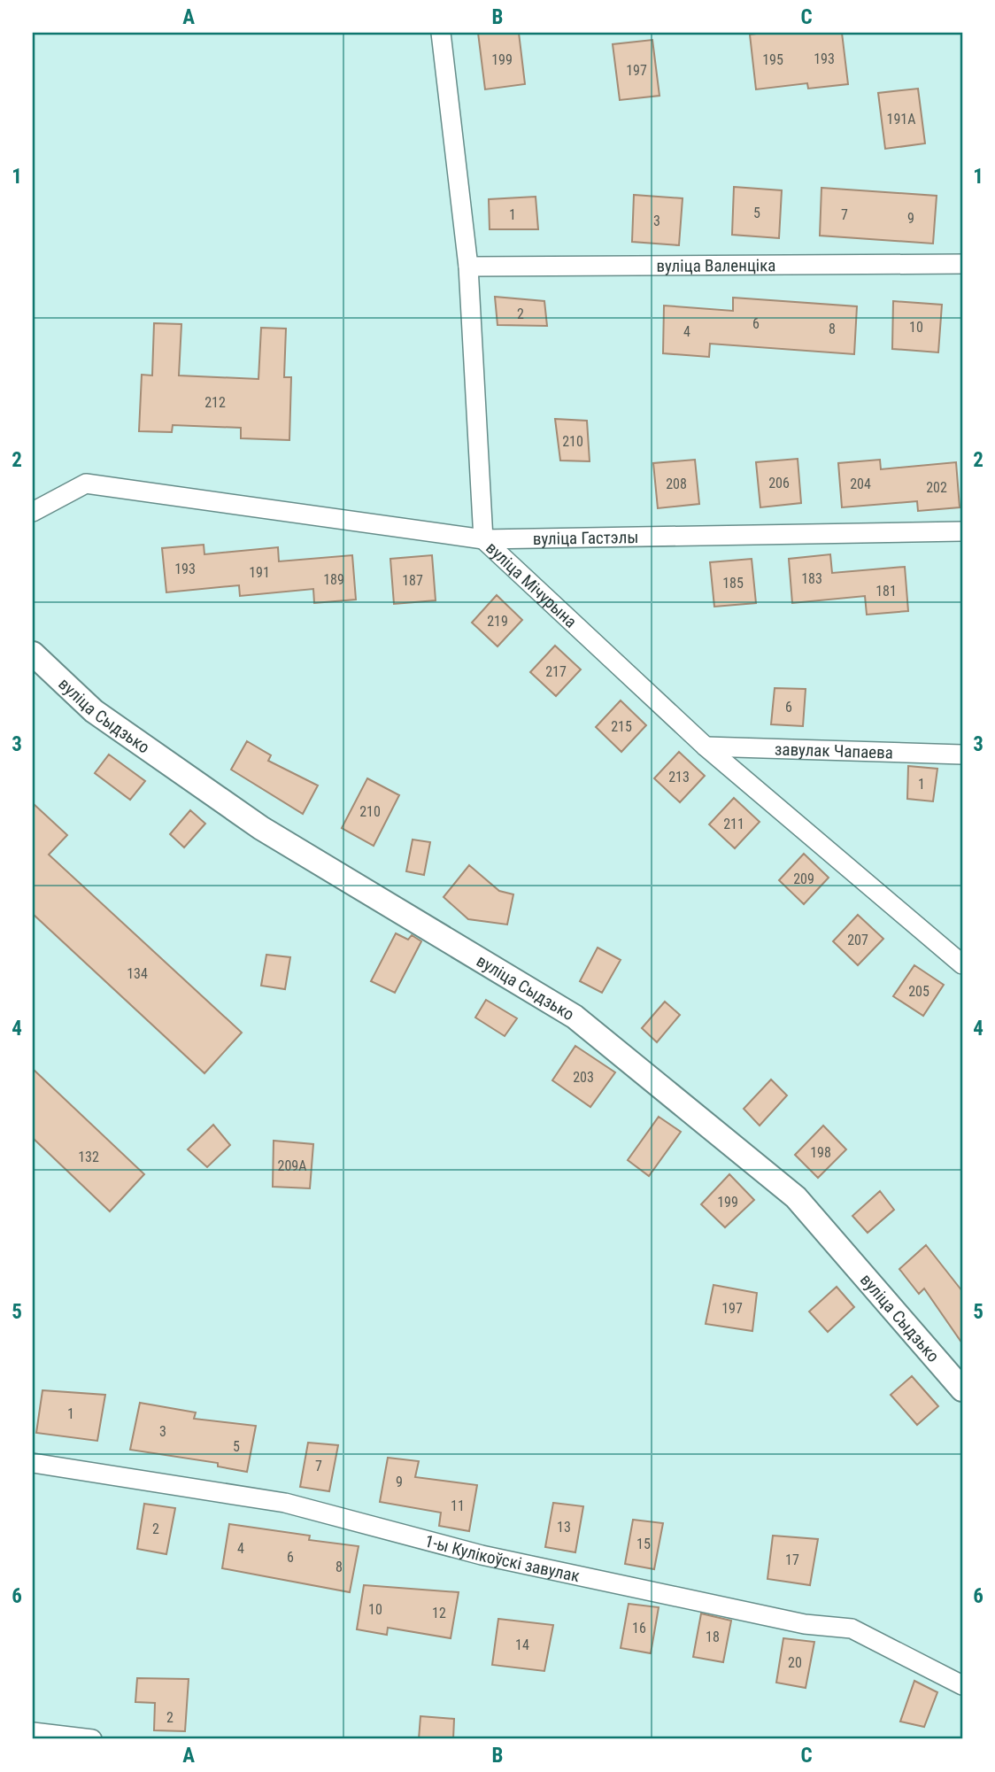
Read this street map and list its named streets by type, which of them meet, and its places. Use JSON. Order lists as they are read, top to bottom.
{
  "streets": {
    "street": [
      "вуліца Валенціка",
      "вуліца Гастэлы",
      "вуліца Мічурына",
      "вуліца Сыдзько",
      "завулак Чапаева",
      "1-ы Кулікоўскі завулак"
    ]
  },
  "crossings": [
    ["вуліца Валенціка", "вуліца Мічурына"],
    ["вуліца Гастэлы", "вуліца Мічурына"],
    ["вуліца Мічурына", "завулак Чапаева"]
  ],
  "house_numbers": [
    "193",
    "199",
    "195",
    "197",
    "191А",
    "5",
    "1",
    "7",
    "9",
    "3",
    "2",
    "6",
    "10",
    "8",
    "4",
    "212",
    "210",
    "206",
    "208",
    "204",
    "202",
    "193",
    "191",
    "183",
    "189",
    "187",
    "185",
    "181",
    "219",
    "217",
    "6",
    "215",
    "213",
    "1",
    "210",
    "211",
    "209",
    "207",
    "134",
    "205",
    "203",
    "198",
    "132",
    "209А",
    "199",
    "197",
    "1",
    "3",
    "5",
    "7",
    "9",
    "11",
    "13",
    "2",
    "15",
    "4",
    "6",
    "17",
    "8",
    "10",
    "12",
    "16",
    "18",
    "14",
    "20",
    "2"
  ],
  "grid": {
    "columns": ["A", "B", "C"],
    "rows": [
      "1",
      "2",
      "3",
      "4",
      "5",
      "6"
    ]
  }
}
